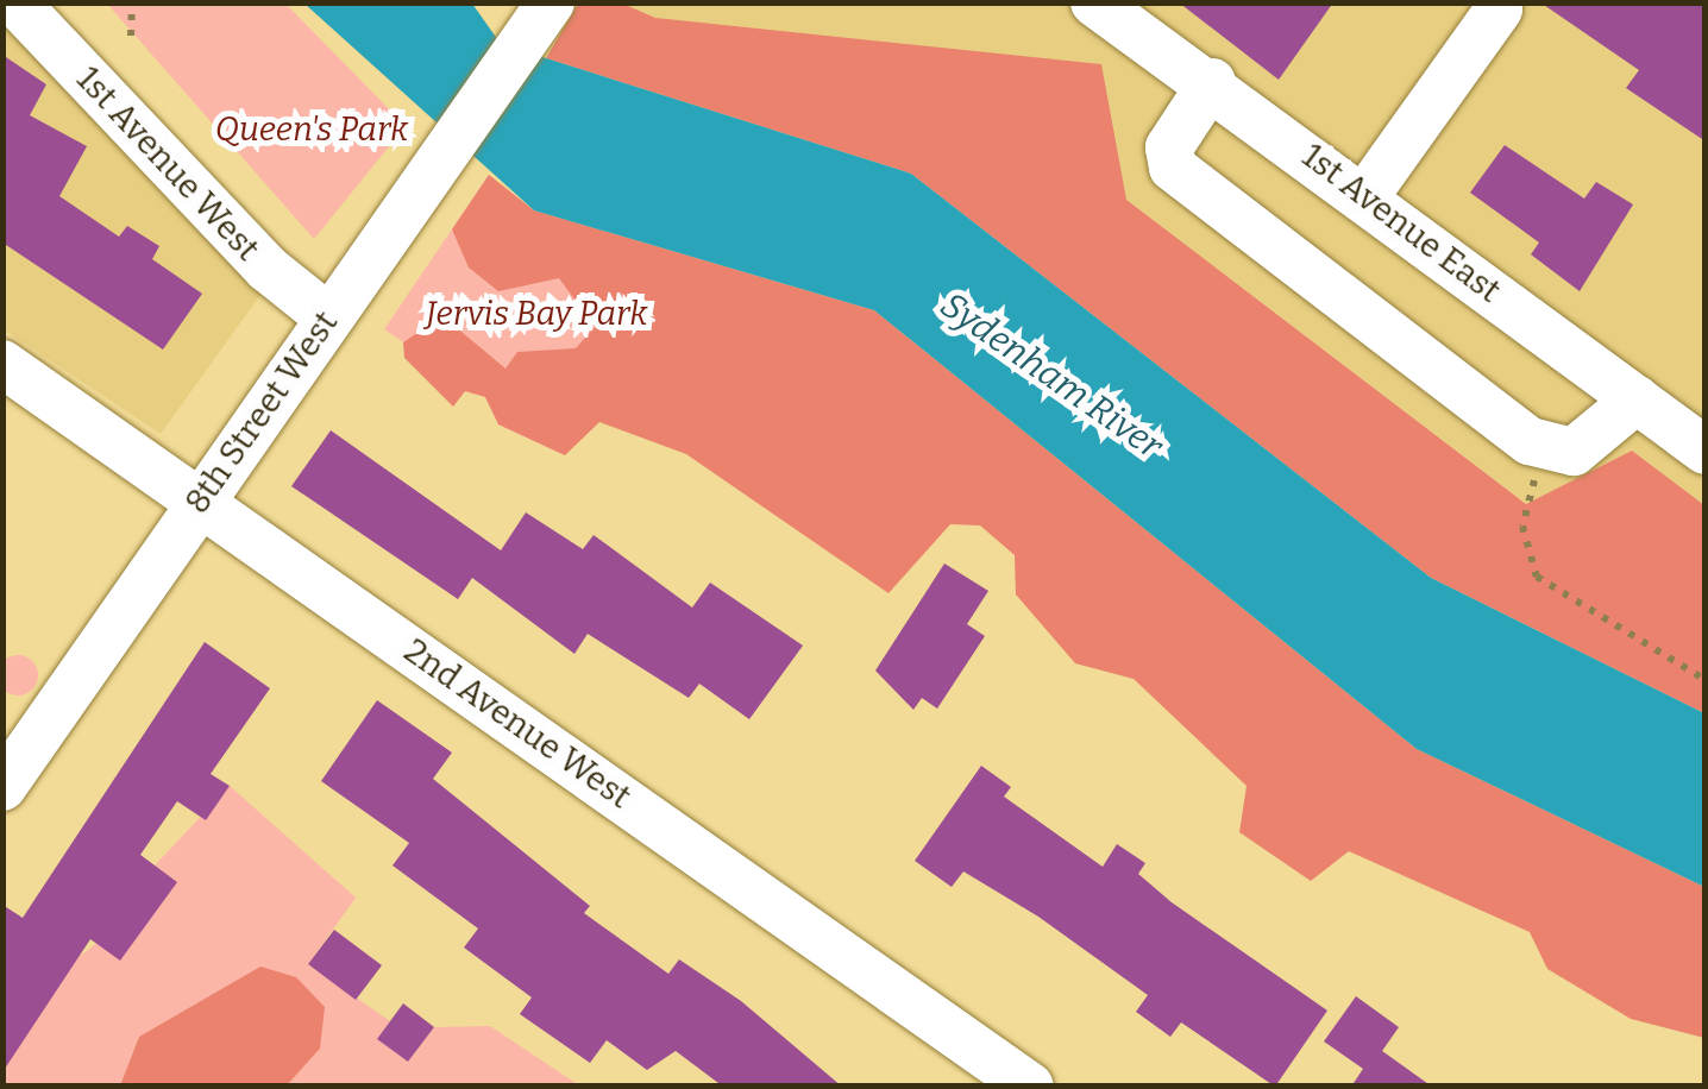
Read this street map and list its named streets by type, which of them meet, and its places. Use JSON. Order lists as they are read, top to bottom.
{
  "streets": {
    "street": [
      "1st Avenue West",
      "1st Avenue East",
      "8th Street West",
      "2nd Avenue West"
    ]
  },
  "crossings": [
    ["1st Avenue West", "8th Street West"],
    ["8th Street West", "2nd Avenue West"]
  ],
  "water": ["Sydenham River"],
  "parks": ["Queen's Park", "Jervis Bay Park"]
}
